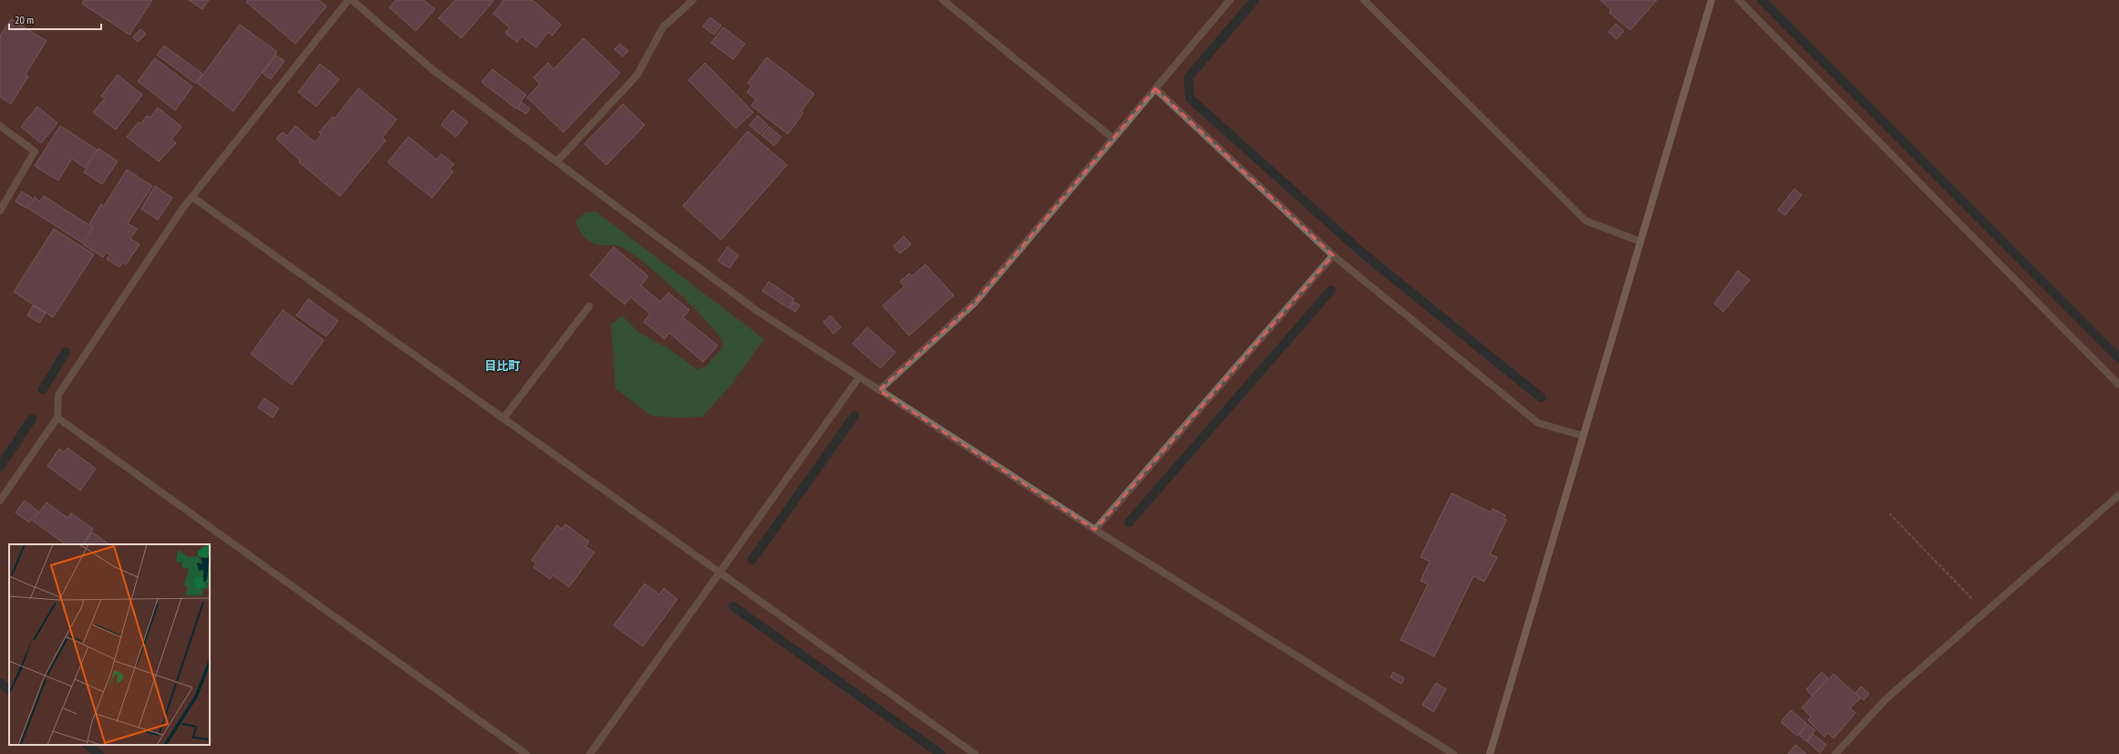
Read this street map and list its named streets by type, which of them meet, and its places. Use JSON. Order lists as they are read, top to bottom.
{
  "districts": ["目比町"],
  "scale_bar": "20 m"
}
